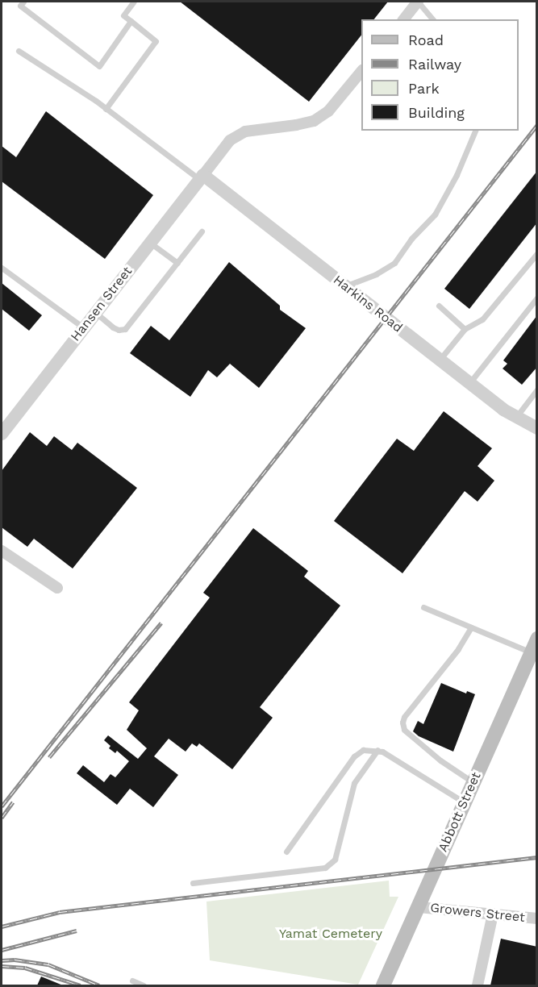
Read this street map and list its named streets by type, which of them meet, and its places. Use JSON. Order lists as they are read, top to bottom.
{
  "streets": {
    "main road": ["Abbott Street"],
    "street": ["Hansen Street", "Harkins Road", "Growers Street"]
  },
  "crossings": [
    ["Hansen Street", "Harkins Road"],
    ["Abbott Street", "Growers Street"]
  ],
  "parks": ["Yamat Cemetery"],
  "legend": [
    "Road",
    "Railway",
    "Park",
    "Building"
  ]
}
